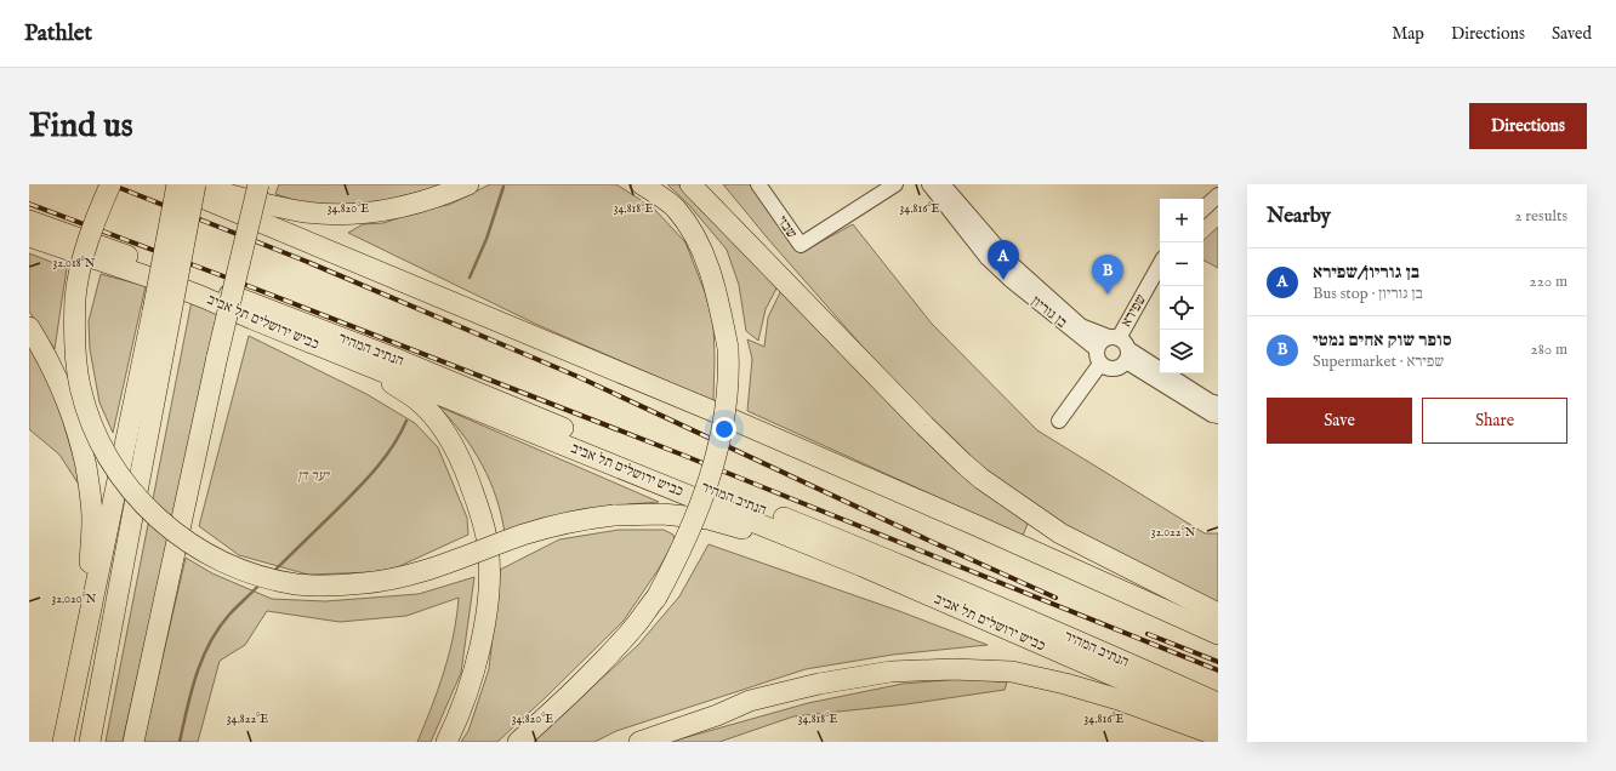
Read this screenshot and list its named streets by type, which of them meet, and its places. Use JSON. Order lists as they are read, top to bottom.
{
  "streets": {
    "highway": ["כביש ירושלים תל אביב", "הנתיב המהיר"],
    "street": ["שבזי", "שפירא", "בן גוריון"]
  },
  "crossings": [
    ["שפירא", "בן גוריון"]
  ],
  "parks": ["יער דן"],
  "page": {
    "header": "Pathlet",
    "nav": ["Map", "Directions", "Saved"],
    "buttons": [
      "Directions",
      ["Save", "Share"]
    ],
    "title": "Find us",
    "heading": ["Nearby", "2 results"],
    "map_buttons": ["+", "−"],
    "pins": ["A", "B"],
    "list": [
      {
        "mark": "A",
        "name": "בן גוריון/שפירא",
        "note": "Bus stop · בן גוריון",
        "value": "220 m"
      },
      {
        "mark": "B",
        "name": "סופר שוק אחים נמטי",
        "note": "Supermarket · שפירא",
        "value": "280 m"
      }
    ]
  },
  "coordinates": [
    "34.820°E",
    "34.818°E",
    "34.816°E",
    "32.018°N",
    "32.022°N",
    "32.020°N",
    "34.822°E"
  ]
}
